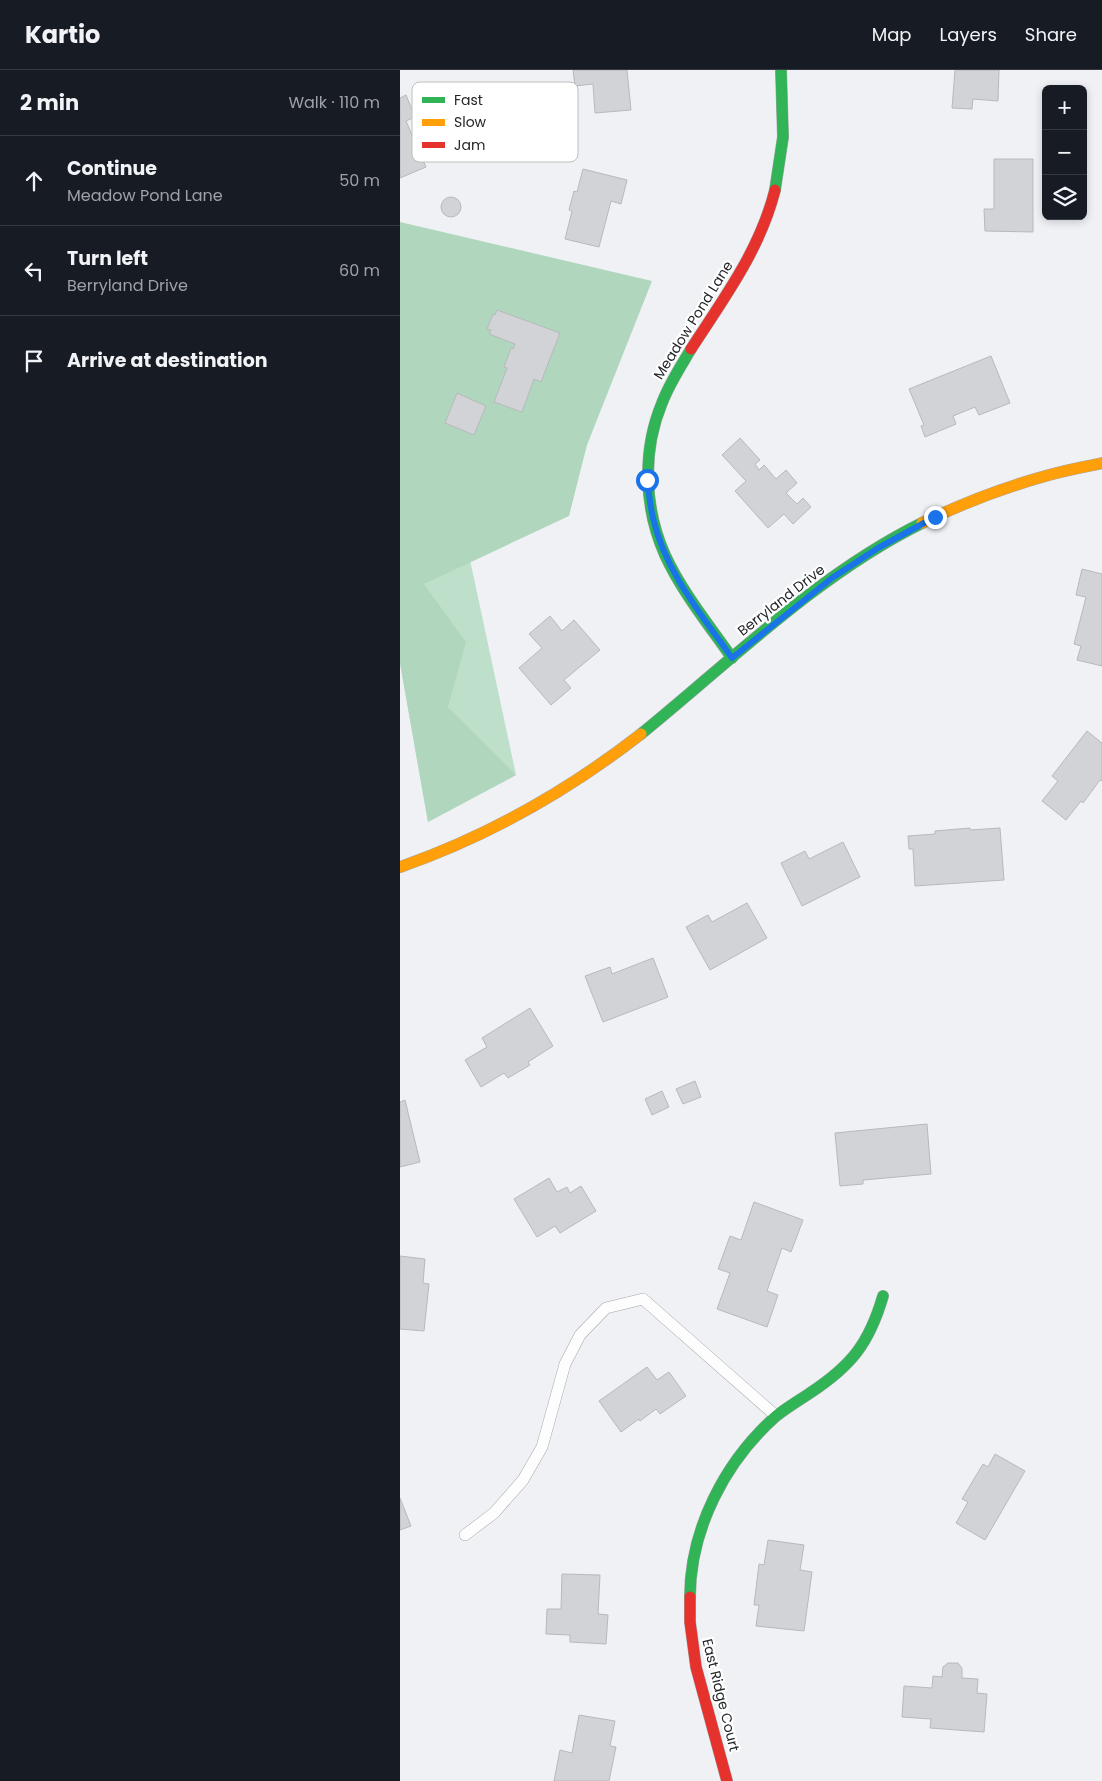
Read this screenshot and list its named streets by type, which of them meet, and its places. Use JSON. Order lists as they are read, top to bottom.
{
  "streets": {
    "street": ["Meadow Pond Lane", "Berryland Drive", "East Ridge Court"]
  },
  "crossings": [
    ["Meadow Pond Lane", "Berryland Drive"]
  ],
  "legend": ["Fast", "Slow", "Jam"],
  "page": {
    "header": "Kartio",
    "nav": ["Map", "Layers", "Share"],
    "heading": ["2 min", "Walk · 110 m"],
    "map_buttons": ["+", "−"],
    "list": [
      ["Continue", "Meadow Pond Lane", "50 m"],
      ["Turn left", "Berryland Drive", "60 m"],
      "Arrive at destination"
    ]
  }
}
